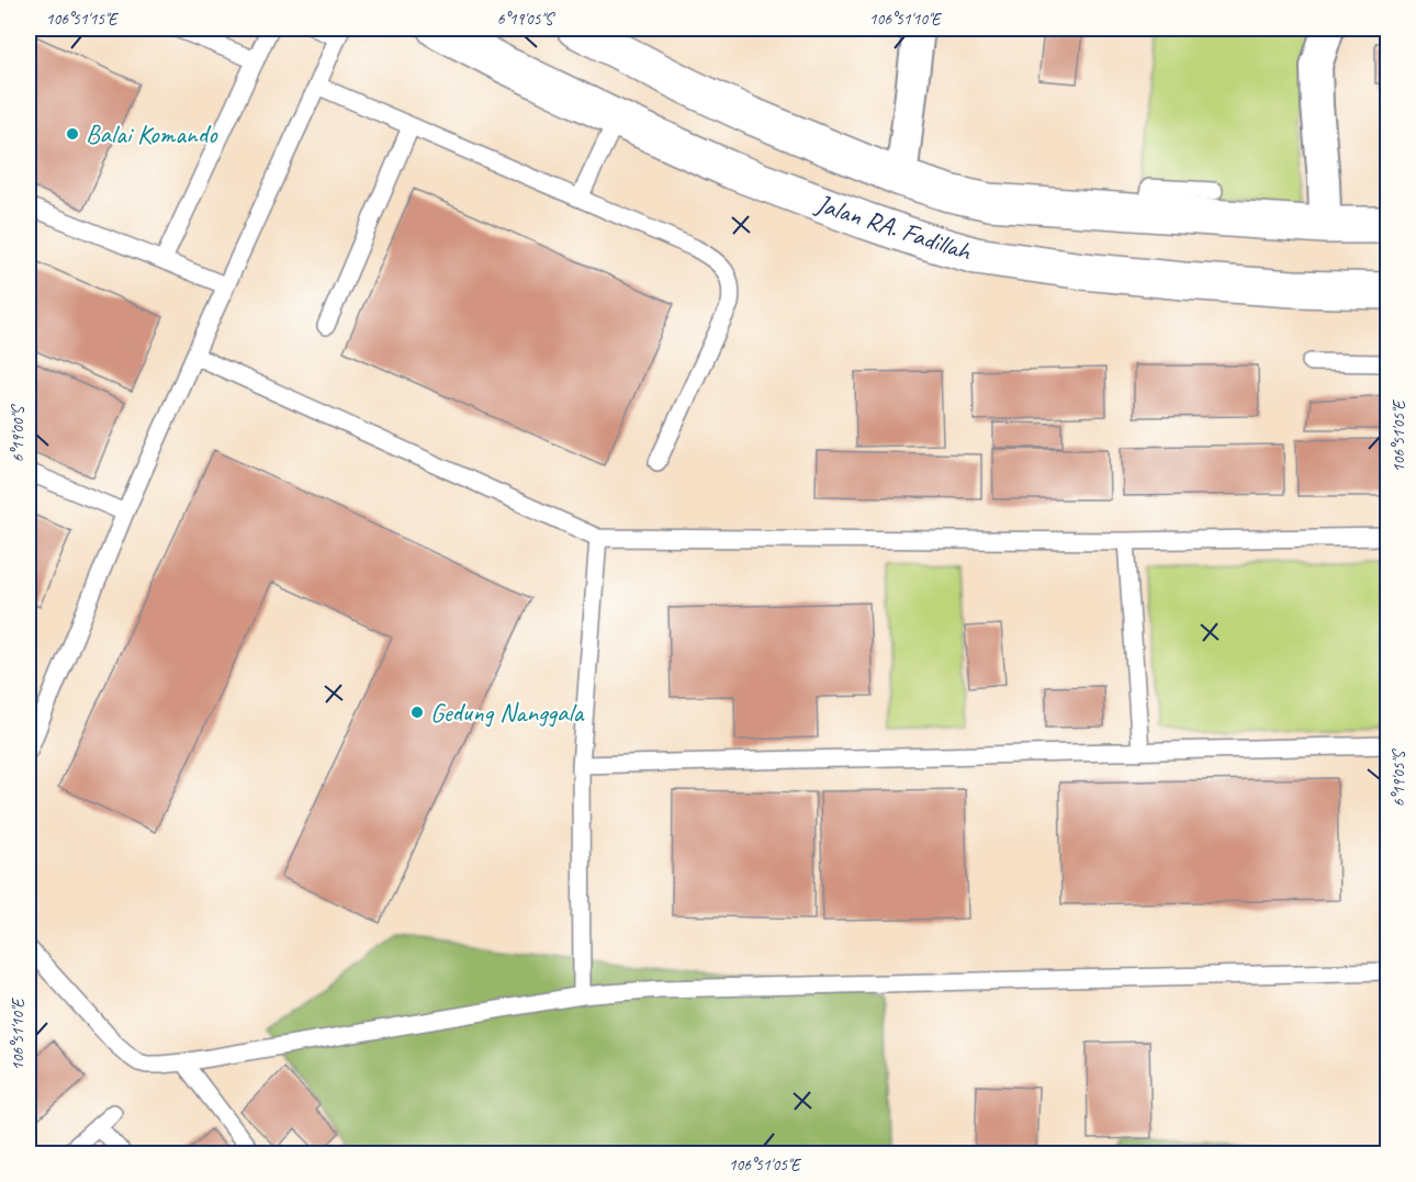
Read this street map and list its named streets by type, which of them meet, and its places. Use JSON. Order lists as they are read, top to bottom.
{
  "streets": {
    "main road": ["Jalan RA. Fadillah"]
  },
  "places": ["Balai Komando", "Gedung Nanggala"],
  "coordinates": [
    "106°51'15\"E",
    "6°19'05\"S",
    "106°51'10\"E",
    "6°19'00\"S",
    "106°51'05\"E"
  ]
}
